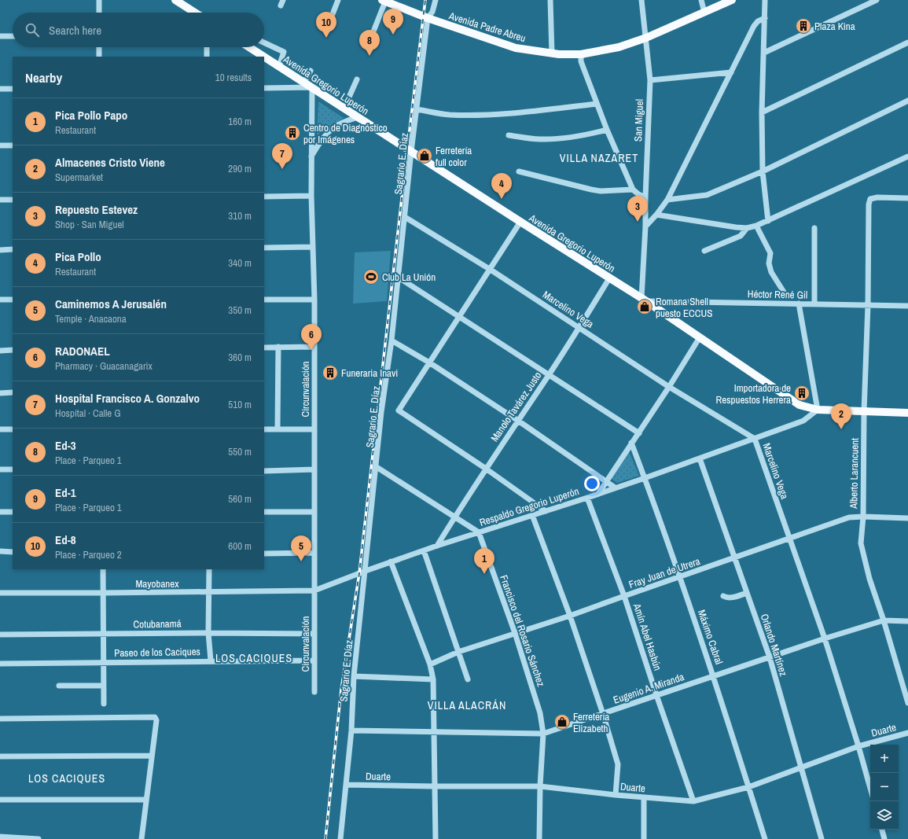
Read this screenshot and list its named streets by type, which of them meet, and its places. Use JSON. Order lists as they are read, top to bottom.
{
  "streets": {
    "main road": ["Avenida Padre Abreu", "Avenida Gregorio Luperón"],
    "street": [
      "San Miguel",
      "Sagrario E. Díaz",
      "Héctor René Gil",
      "Marcelino Vega",
      "Circunvalación",
      "Manolo Tavárez Justo",
      "Alberto Larancuent",
      "Respaldo Gregorio Luperón",
      "Fray Juan de Utrera",
      "Mayobanex",
      "Cotubanamá",
      "Francisco del Rosario Sánchez",
      "Amín Abel Hasbún",
      "Máximo Cabral",
      "Orlando Martínez",
      "Paseo de los Caciques",
      "Eugenio A. Miranda",
      "Duarte"
    ]
  },
  "crossings": [
    ["Avenida Padre Abreu", "San Miguel"],
    ["Avenida Padre Abreu", "Sagrario E. Díaz"],
    ["Avenida Gregorio Luperón", "San Miguel"],
    ["Avenida Gregorio Luperón", "Sagrario E. Díaz"],
    ["Avenida Gregorio Luperón", "Héctor René Gil"],
    ["Avenida Gregorio Luperón", "Circunvalación"],
    ["Avenida Gregorio Luperón", "Manolo Tavárez Justo"],
    ["Avenida Gregorio Luperón", "Alberto Larancuent"],
    ["Avenida Gregorio Luperón", "Respaldo Gregorio Luperón"],
    ["San Miguel", "Héctor René Gil"],
    ["Sagrario E. Díaz", "Marcelino Vega"],
    ["Sagrario E. Díaz", "Respaldo Gregorio Luperón"],
    ["Sagrario E. Díaz", "Eugenio A. Miranda"],
    ["Sagrario E. Díaz", "Duarte"],
    ["Héctor René Gil", "Alberto Larancuent"],
    ["Marcelino Vega", "Manolo Tavárez Justo"],
    ["Marcelino Vega", "Respaldo Gregorio Luperón"],
    ["Marcelino Vega", "Fray Juan de Utrera"],
    ["Marcelino Vega", "Eugenio A. Miranda"],
    ["Marcelino Vega", "Duarte"],
    ["Circunvalación", "Respaldo Gregorio Luperón"],
    ["Circunvalación", "Mayobanex"],
    ["Circunvalación", "Cotubanamá"],
    ["Circunvalación", "Paseo de los Caciques"],
    ["Manolo Tavárez Justo", "Respaldo Gregorio Luperón"],
    ["Alberto Larancuent", "Fray Juan de Utrera"],
    ["Alberto Larancuent", "Eugenio A. Miranda"],
    ["Respaldo Gregorio Luperón", "Mayobanex"],
    ["Respaldo Gregorio Luperón", "Francisco del Rosario Sánchez"],
    ["Respaldo Gregorio Luperón", "Amín Abel Hasbún"],
    ["Respaldo Gregorio Luperón", "Máximo Cabral"],
    ["Respaldo Gregorio Luperón", "Orlando Martínez"],
    ["Fray Juan de Utrera", "Francisco del Rosario Sánchez"],
    ["Fray Juan de Utrera", "Amín Abel Hasbún"],
    ["Fray Juan de Utrera", "Máximo Cabral"],
    ["Fray Juan de Utrera", "Orlando Martínez"],
    ["Francisco del Rosario Sánchez", "Eugenio A. Miranda"],
    ["Francisco del Rosario Sánchez", "Duarte"],
    ["Amín Abel Hasbún", "Eugenio A. Miranda"],
    ["Amín Abel Hasbún", "Duarte"],
    ["Máximo Cabral", "Eugenio A. Miranda"],
    ["Máximo Cabral", "Duarte"],
    ["Orlando Martínez", "Eugenio A. Miranda"],
    ["Orlando Martínez", "Duarte"]
  ],
  "districts": [
    "VILLA NAZARET",
    "LOS CACIQUES",
    "VILLA ALACRÁN",
    "LOS CACIQUES"
  ],
  "places": {
    "building": [
      "Plaza Kina",
      "Centro de Diagnóstico por Imágenes",
      "Funeraria Inavi",
      "Importadora de Respuestos Herrera"
    ],
    "shop": ["Ferretería full color", "Romana Shell puesto ECCUS", "Ferretería Elizabeth"],
    "sports": ["Club La Unión"]
  },
  "page": {
    "pins": [
      "9",
      "10",
      "8",
      "7",
      "4",
      "3",
      "6",
      "2",
      "5",
      "1"
    ],
    "search": "Search here",
    "heading": ["Nearby", "10 results"],
    "list": [
      {
        "mark": "1",
        "name": "Pica Pollo Papo",
        "note": "Restaurant",
        "value": "160 m"
      },
      {
        "mark": "2",
        "name": "Almacenes Cristo Viene",
        "note": "Supermarket",
        "value": "290 m"
      },
      {
        "mark": "3",
        "name": "Repuesto Estevez",
        "note": "Shop · San Miguel",
        "value": "310 m"
      },
      {
        "mark": "4",
        "name": "Pica Pollo",
        "note": "Restaurant",
        "value": "340 m"
      },
      {
        "mark": "5",
        "name": "Caminemos A Jerusalén",
        "note": "Temple · Anacaona",
        "value": "350 m"
      },
      {
        "mark": "6",
        "name": "RADONAEL",
        "note": "Pharmacy · Guacanagarix",
        "value": "360 m"
      },
      {
        "mark": "7",
        "name": "Hospital Francisco A. Gonzalvo",
        "note": "Hospital · Calle G",
        "value": "510 m"
      },
      {
        "mark": "8",
        "name": "Ed-3",
        "note": "Place · Parqueo 1",
        "value": "550 m"
      },
      {
        "mark": "9",
        "name": "Ed-1",
        "note": "Place · Parqueo 1",
        "value": "560 m"
      },
      {
        "mark": "10",
        "name": "Ed-8",
        "note": "Place · Parqueo 2",
        "value": "600 m"
      }
    ],
    "map_buttons": ["+", "−"]
  }
}
